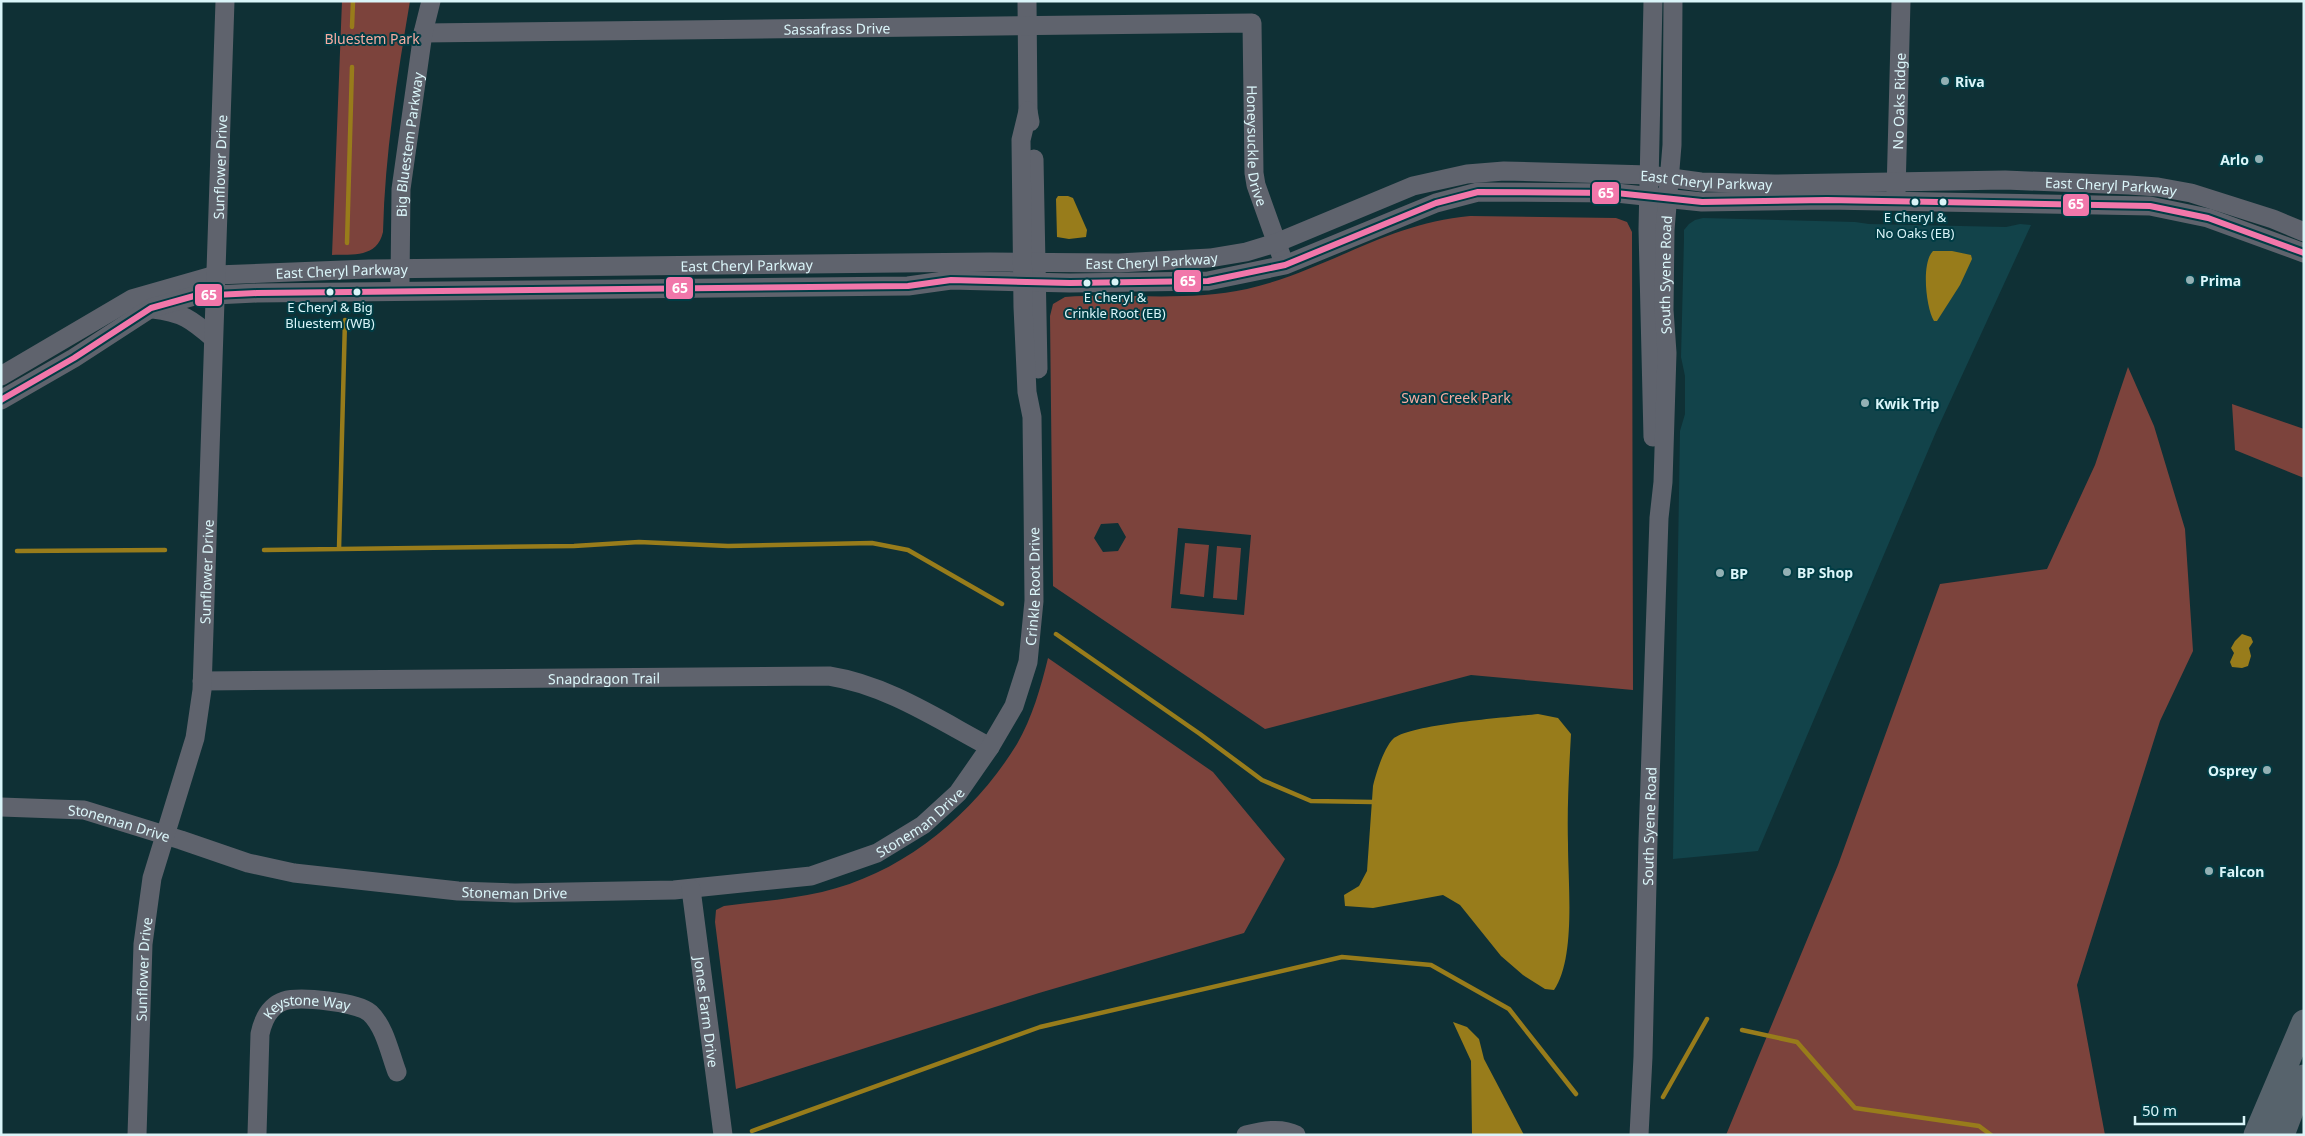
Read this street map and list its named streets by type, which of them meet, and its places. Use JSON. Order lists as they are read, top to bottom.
{
  "streets": {
    "street": [
      "Sassafrass Drive",
      "No Oaks Ridge",
      "Big Bluestem Parkway",
      "Honeysuckle Drive",
      "Sunflower Drive",
      "East Cheryl Parkway",
      "South Syene Road",
      "Crinkle Root Drive",
      "Snapdragon Trail",
      "Stoneman Drive",
      "Jones Farm Drive",
      "Keystone Way"
    ]
  },
  "crossings": [
    ["Sassafrass Drive", "Big Bluestem Parkway"],
    ["Sassafrass Drive", "Honeysuckle Drive"],
    ["Sassafrass Drive", "Crinkle Root Drive"],
    ["No Oaks Ridge", "East Cheryl Parkway"],
    ["Big Bluestem Parkway", "East Cheryl Parkway"],
    ["Honeysuckle Drive", "East Cheryl Parkway"],
    ["Sunflower Drive", "East Cheryl Parkway"],
    ["Sunflower Drive", "Snapdragon Trail"],
    ["Sunflower Drive", "Stoneman Drive"],
    ["East Cheryl Parkway", "South Syene Road"],
    ["East Cheryl Parkway", "Crinkle Root Drive"],
    ["Crinkle Root Drive", "Snapdragon Trail"],
    ["Crinkle Root Drive", "Stoneman Drive"],
    ["Snapdragon Trail", "Stoneman Drive"],
    ["Stoneman Drive", "Jones Farm Drive"]
  ],
  "parks": ["Bluestem Park", "Swan Creek Park"],
  "places": [
    "Riva",
    "Arlo",
    "E Cheryl & No Oaks (EB)",
    "Prima",
    "E Cheryl & Crinkle Root (EB)",
    "E Cheryl & Big Bluestem (WB)",
    "Kwik Trip",
    "BP Shop",
    "BP",
    "Osprey",
    "Falcon"
  ],
  "lines": ["transit line 65"],
  "scale_bar": "50 m"
}
